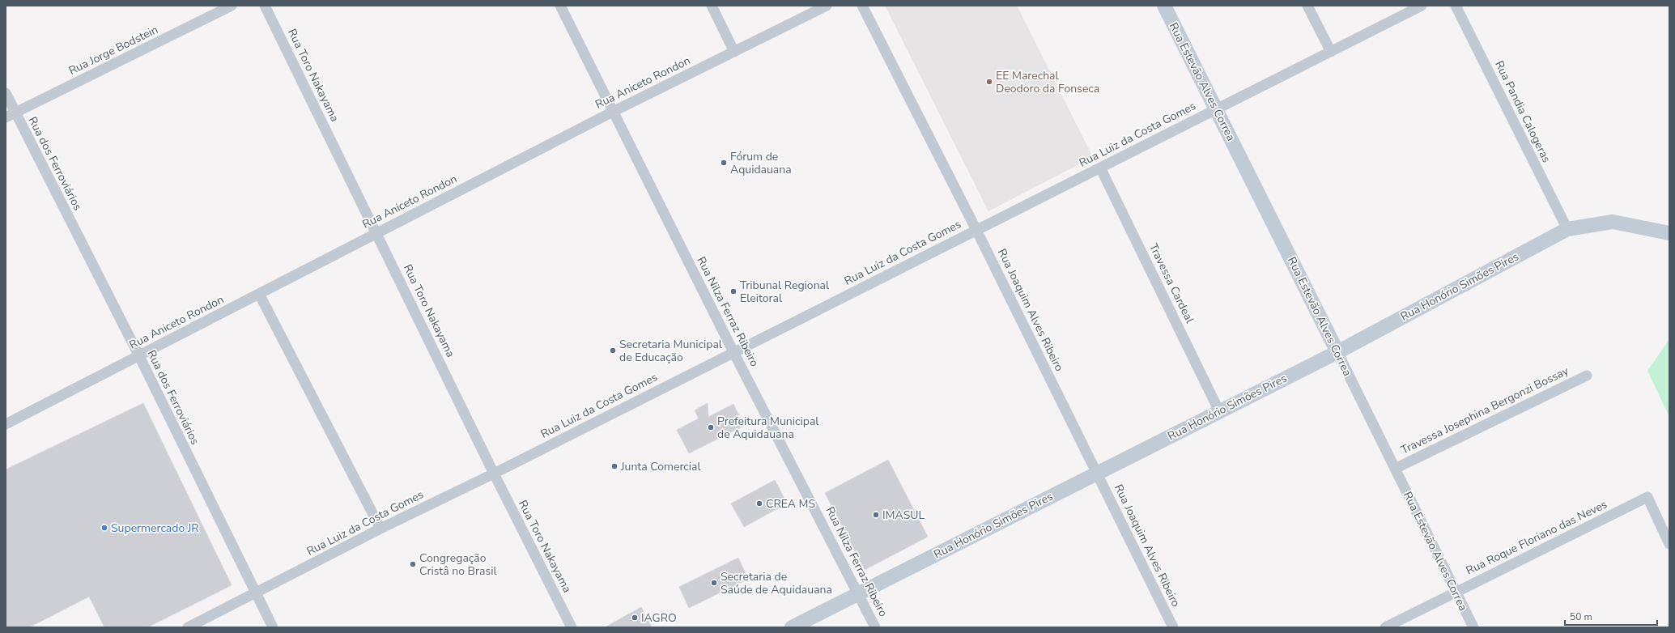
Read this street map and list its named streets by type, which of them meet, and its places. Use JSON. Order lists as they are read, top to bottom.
{
  "streets": {
    "main road": ["Rua Estevão Alves Correa", "Rua Honório Simões Pires"],
    "street": [
      "Rua Jorge Bodstein",
      "Rua Toro Nakayama",
      "Rua Aniceto Rondon",
      "Rua Pandia Calogeras",
      "Rua Luiz da Costa Gomes",
      "Rua dos Ferroviários",
      "Travessa Cardeal",
      "Rua Joaquim Alves Ribeiro",
      "Rua Nilza Ferraz Ribeiro",
      "Travessa Josephina Bergonzi Bossay",
      "Rua Roque Floriano das Neves"
    ]
  },
  "crossings": [
    ["Rua Jorge Bodstein", "Rua dos Ferroviários"],
    ["Rua Toro Nakayama", "Rua Aniceto Rondon"],
    ["Rua Toro Nakayama", "Rua Luiz da Costa Gomes"],
    ["Rua Estevão Alves Correa", "Rua Luiz da Costa Gomes"],
    ["Rua Estevão Alves Correa", "Rua Honório Simões Pires"],
    ["Rua Estevão Alves Correa", "Travessa Josephina Bergonzi Bossay"],
    ["Rua Estevão Alves Correa", "Rua Roque Floriano das Neves"],
    ["Rua Aniceto Rondon", "Rua dos Ferroviários"],
    ["Rua Aniceto Rondon", "Rua Nilza Ferraz Ribeiro"],
    ["Rua Pandia Calogeras", "Rua Honório Simões Pires"],
    ["Rua Luiz da Costa Gomes", "Rua dos Ferroviários"],
    ["Rua Luiz da Costa Gomes", "Travessa Cardeal"],
    ["Rua Luiz da Costa Gomes", "Rua Joaquim Alves Ribeiro"],
    ["Rua Luiz da Costa Gomes", "Rua Nilza Ferraz Ribeiro"],
    ["Travessa Cardeal", "Rua Honório Simões Pires"],
    ["Rua Honório Simões Pires", "Rua Joaquim Alves Ribeiro"],
    ["Rua Honório Simões Pires", "Rua Nilza Ferraz Ribeiro"]
  ],
  "places": [
    "EE Marechal Deodoro da Fonseca",
    "Fórum de Aquidauana",
    "Tribunal Regional Eleitoral",
    "Secretaria Municipal de Educação",
    "Prefeitura Municipal de Aquidauana",
    "Junta Comercial",
    "CREA MS",
    "IMASUL",
    "Supermercado JR",
    "Congregação Cristâ no Brasil",
    "Secretaria de Saúde de Aquidauana",
    "IAGRO"
  ],
  "scale_bar": "50 m"
}
